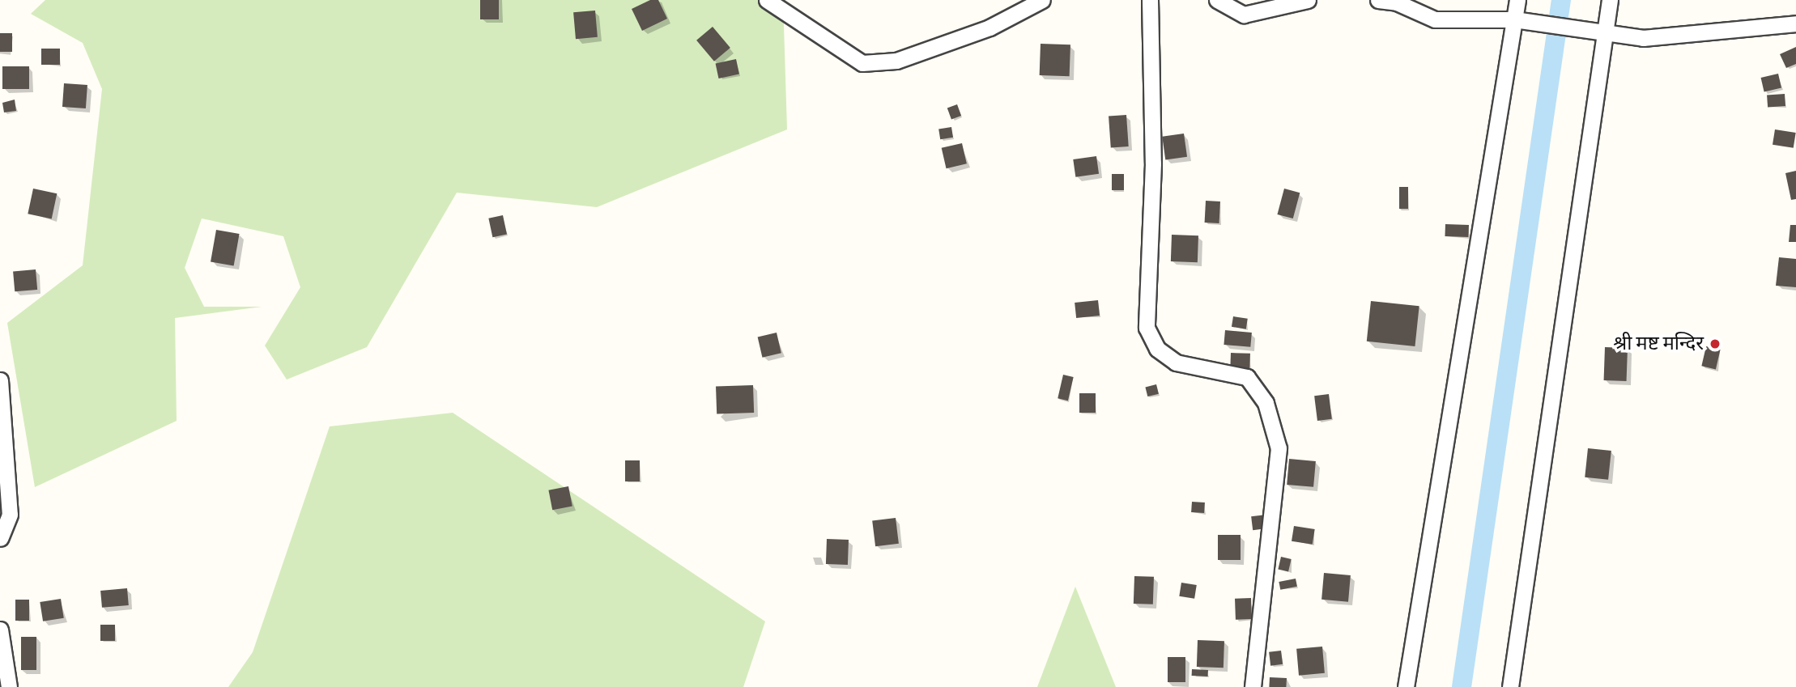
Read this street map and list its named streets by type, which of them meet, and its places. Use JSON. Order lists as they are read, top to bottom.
{
  "places": ["श्री मष्ट मन्दिर"]
}
